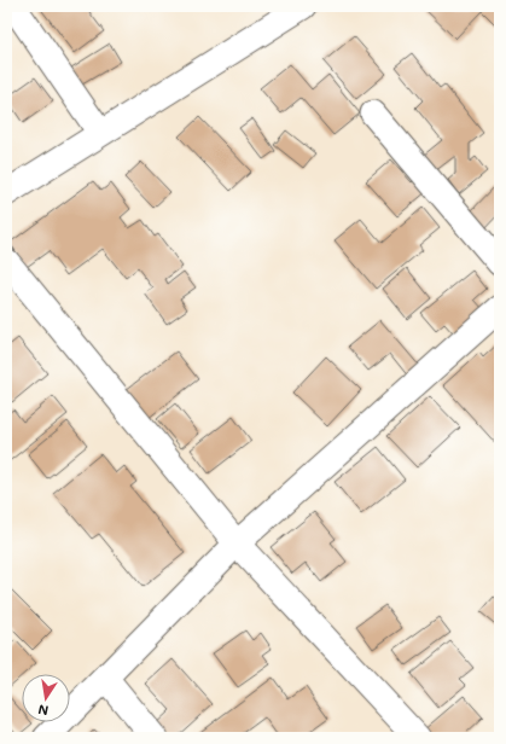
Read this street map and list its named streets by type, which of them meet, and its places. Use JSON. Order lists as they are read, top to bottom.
{
  "north": "bottom"
}
